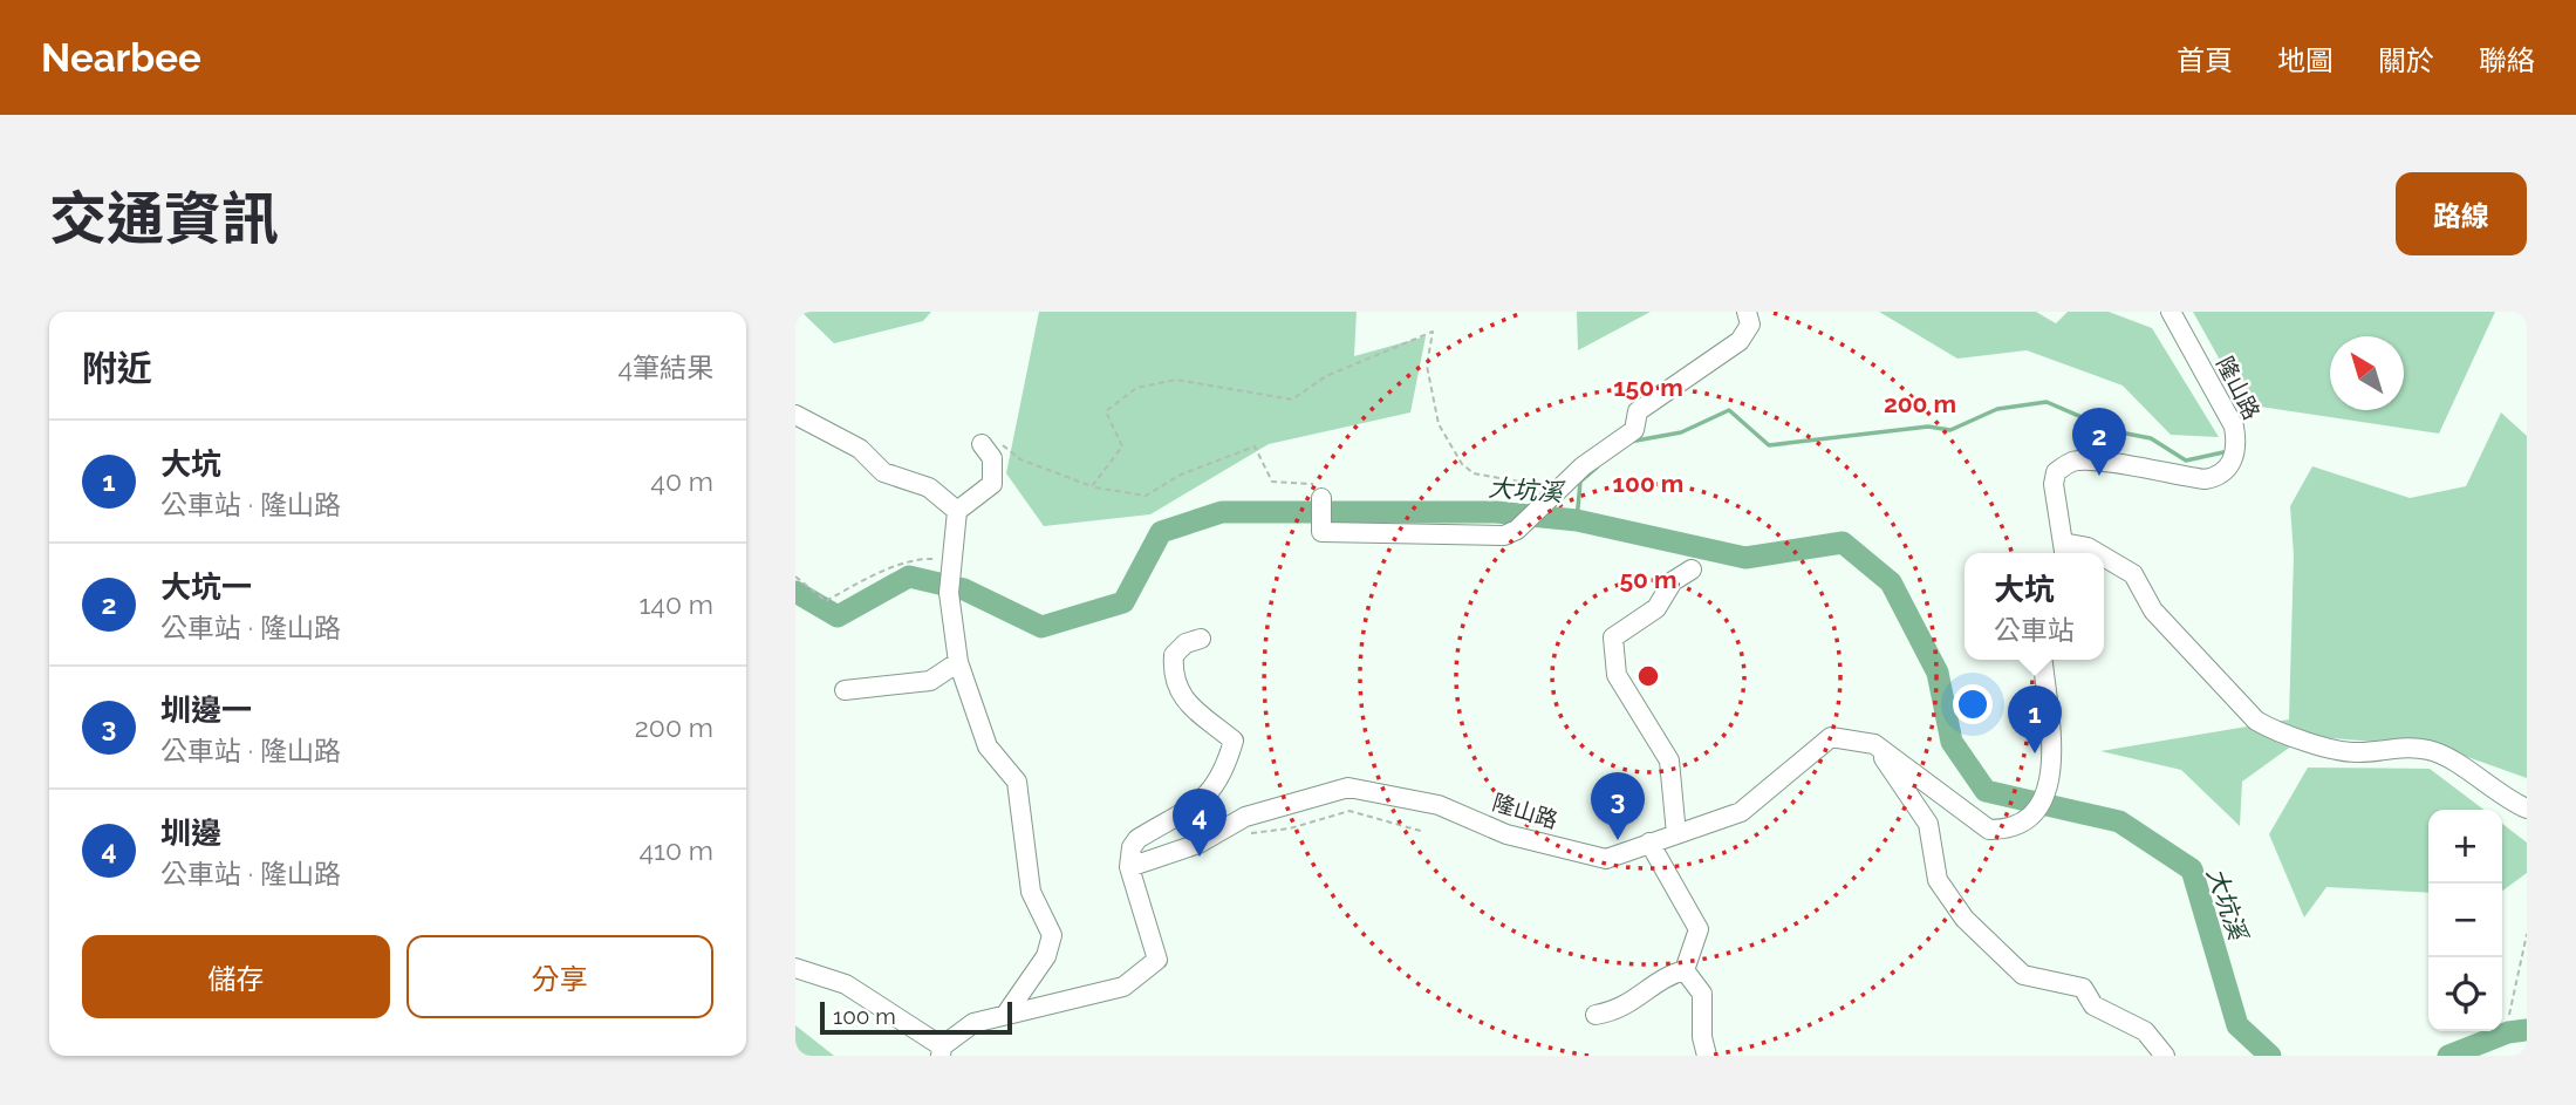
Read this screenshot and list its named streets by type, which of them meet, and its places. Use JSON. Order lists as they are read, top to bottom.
{
  "streets": {
    "street": ["隆山路"]
  },
  "water": ["大坑溪"],
  "scale_bar": "100 m",
  "north": "top left",
  "page": {
    "header": "Nearbee",
    "nav": [
      "首頁",
      "地圖",
      "關於",
      "聯絡"
    ],
    "title": "交通資訊",
    "buttons": [
      "路線",
      ["儲存", "分享"]
    ],
    "heading": ["附近", "4筆結果"],
    "pins": [
      "2",
      "1",
      "3",
      "4"
    ],
    "list": [
      {
        "mark": "1",
        "name": "大坑",
        "note": "公車站 · 隆山路",
        "value": "40 m"
      },
      {
        "mark": "2",
        "name": "大坑一",
        "note": "公車站 · 隆山路",
        "value": "140 m"
      },
      {
        "mark": "3",
        "name": "圳邊一",
        "note": "公車站 · 隆山路",
        "value": "200 m"
      },
      {
        "mark": "4",
        "name": "圳邊",
        "note": "公車站 · 隆山路",
        "value": "410 m"
      }
    ],
    "popup": ["大坑", "公車站"],
    "map_buttons": ["+", "−"],
    "scale": "100 m"
  },
  "rings": [
    "150 m",
    "200 m",
    "100 m",
    "50 m"
  ]
}
